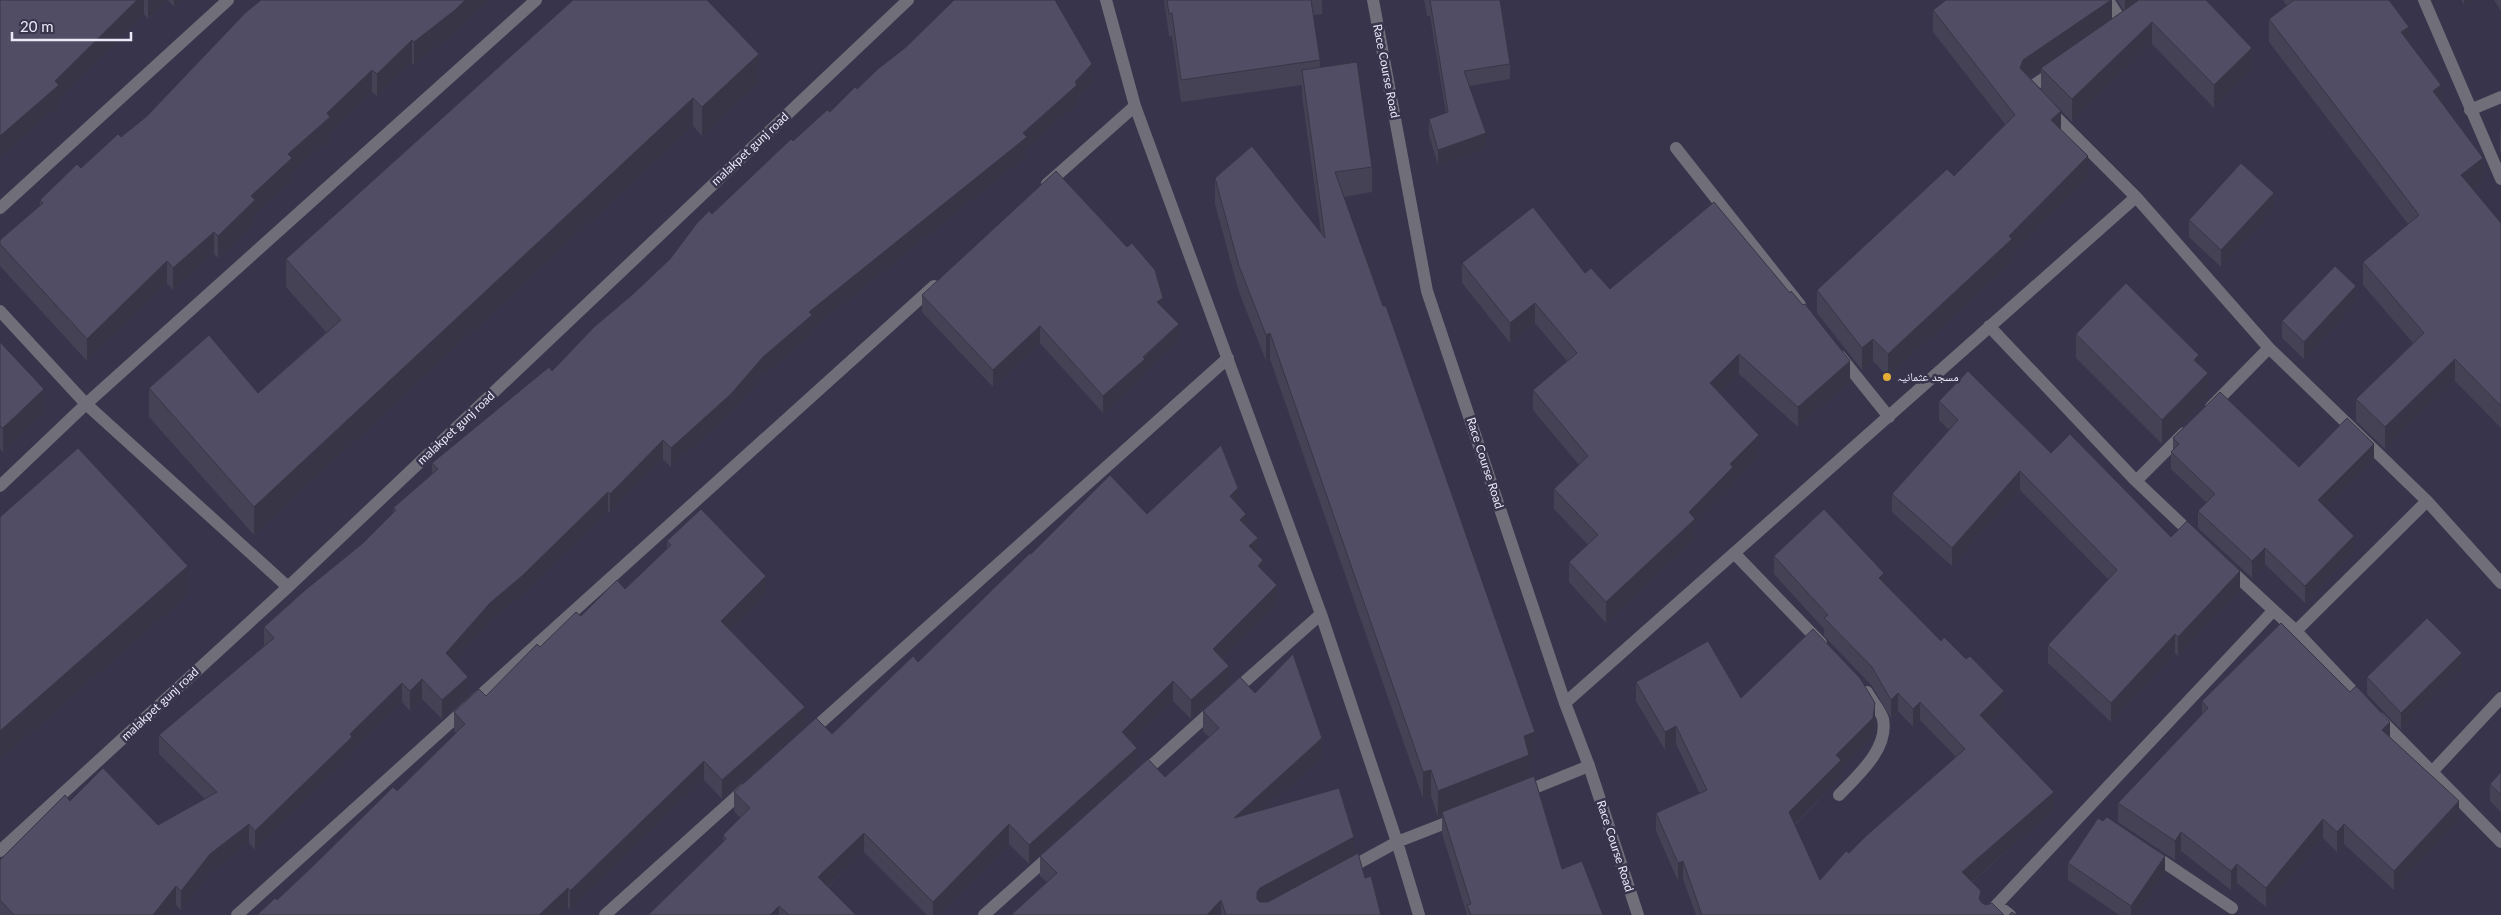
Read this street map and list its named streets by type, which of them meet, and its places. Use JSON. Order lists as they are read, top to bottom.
{
  "streets": {
    "street": ["Race Course Road", "malakpet gunj road"]
  },
  "places": ["مسجد عثمانیہ"],
  "scale_bar": "20 m"
}
